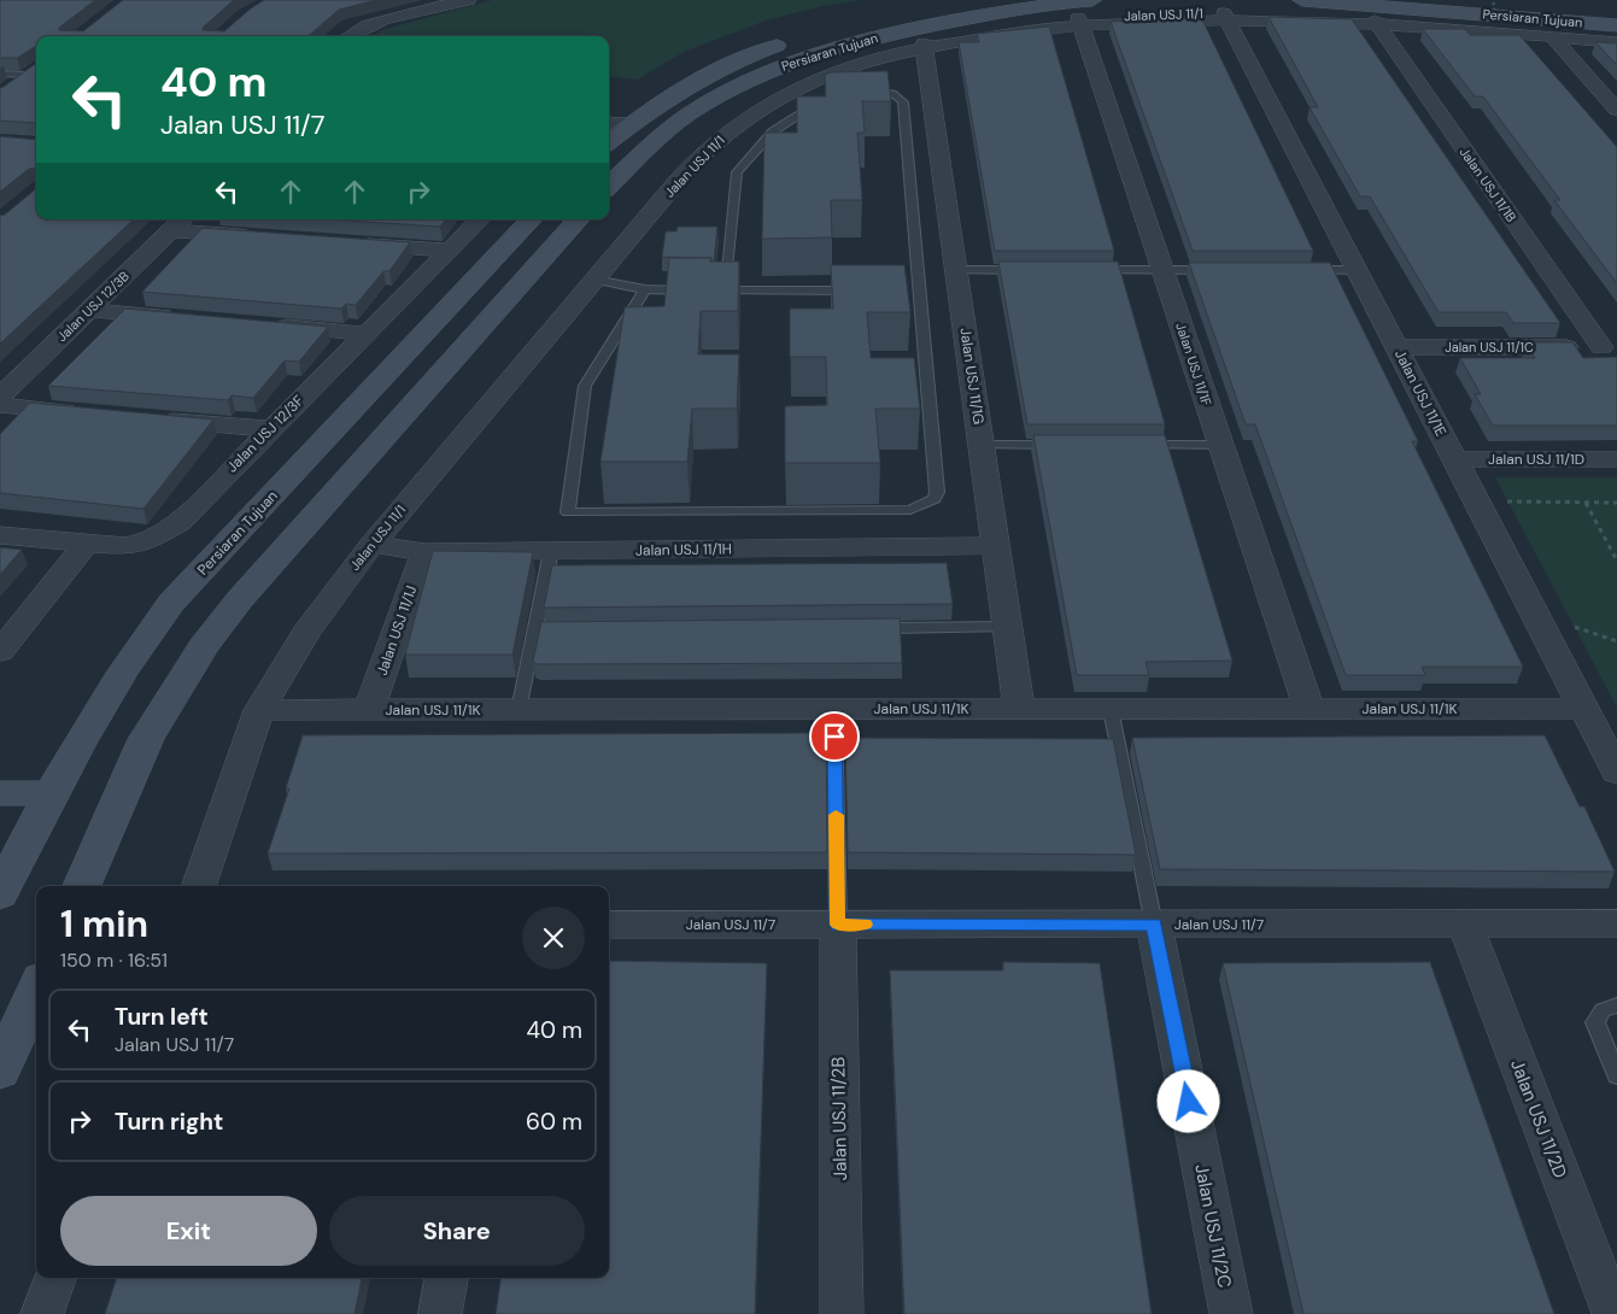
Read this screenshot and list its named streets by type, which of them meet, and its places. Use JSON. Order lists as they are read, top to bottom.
{
  "streets": {
    "main road": ["Persiaran Tujuan"],
    "street": [
      "Jalan USJ 11/1",
      "Jalan USJ 11/1B",
      "Jalan USJ 12/3B",
      "Jalan USJ 11/1C",
      "Jalan USJ 11/1F",
      "Jalan USJ 11/1G",
      "Jalan USJ 11/1E",
      "Jalan USJ 12/3F",
      "Jalan USJ 11/1D",
      "Jalan USJ 11/1H",
      "Jalan USJ 11/1J",
      "Jalan USJ 11/1K",
      "Jalan USJ 11/7",
      "Jalan USJ 11/2B",
      "Jalan USJ 11/2D",
      "Jalan USJ 11/2C"
    ]
  },
  "crossings": [
    ["Jalan USJ 11/1", "Persiaran Tujuan"],
    ["Jalan USJ 11/1", "Jalan USJ 11/1B"],
    ["Jalan USJ 11/1", "Jalan USJ 11/1F"],
    ["Jalan USJ 11/1", "Jalan USJ 11/1G"],
    ["Jalan USJ 11/1", "Jalan USJ 11/1E"],
    ["Jalan USJ 11/1", "Jalan USJ 11/1H"],
    ["Jalan USJ 11/1", "Jalan USJ 11/1K"],
    ["Persiaran Tujuan", "Jalan USJ 11/1F"],
    ["Jalan USJ 11/1B", "Jalan USJ 11/1C"],
    ["Jalan USJ 11/1C", "Jalan USJ 11/1E"],
    ["Jalan USJ 11/1F", "Jalan USJ 11/1K"],
    ["Jalan USJ 11/1G", "Jalan USJ 11/1H"],
    ["Jalan USJ 11/1G", "Jalan USJ 11/1K"],
    ["Jalan USJ 11/1E", "Jalan USJ 11/1D"],
    ["Jalan USJ 11/1E", "Jalan USJ 11/1K"],
    ["Jalan USJ 11/1H", "Jalan USJ 11/1J"],
    ["Jalan USJ 11/1J", "Jalan USJ 11/1K"],
    ["Jalan USJ 11/7", "Jalan USJ 11/2B"],
    ["Jalan USJ 11/7", "Jalan USJ 11/2D"],
    ["Jalan USJ 11/7", "Jalan USJ 11/2C"]
  ],
  "page": {
    "turn": ["40 m", "Jalan USJ 11/7"],
    "heading": ["1 min", "150 m · 16:51"],
    "list": [
      {
        "name": "Turn left",
        "note": "Jalan USJ 11/7",
        "value": "40 m"
      },
      {
        "name": "Turn right",
        "value": "60 m"
      }
    ],
    "buttons": ["Exit", "Share"]
  }
}
